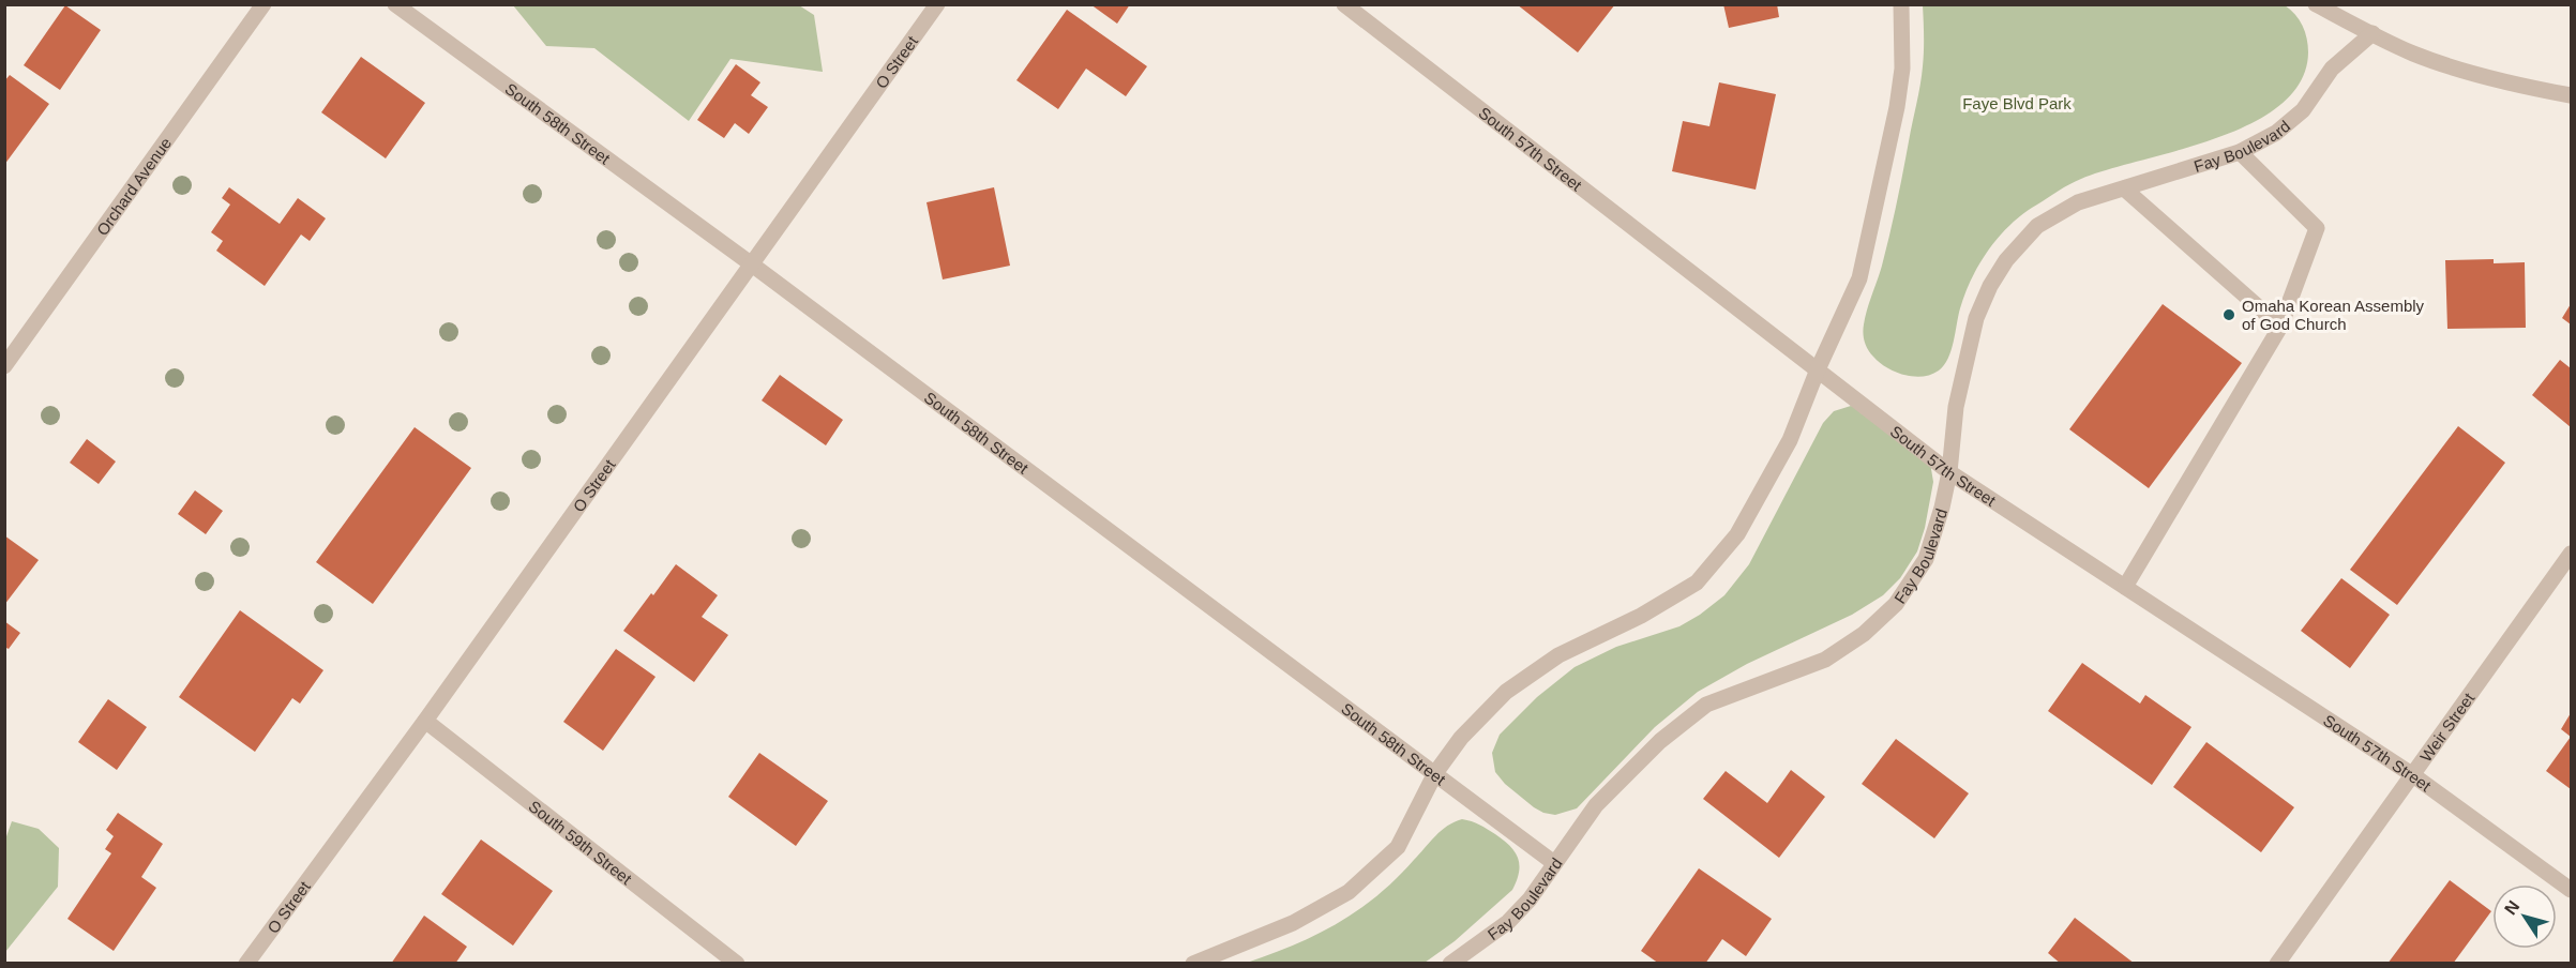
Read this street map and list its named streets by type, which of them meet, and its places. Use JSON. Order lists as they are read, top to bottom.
{
  "streets": {
    "street": [
      "O Street",
      "South 58th Street",
      "Fay Boulevard",
      "South 57th Street",
      "Orchard Avenue",
      "Weir Street",
      "South 59th Street"
    ]
  },
  "crossings": [
    ["O Street", "South 58th Street"],
    ["O Street", "South 59th Street"],
    ["South 58th Street", "Fay Boulevard"],
    ["Fay Boulevard", "South 57th Street"],
    ["South 57th Street", "Weir Street"]
  ],
  "parks": ["Faye Blvd Park"],
  "places": ["Omaha Korean Assembly of God Church"],
  "north": "top left"
}
